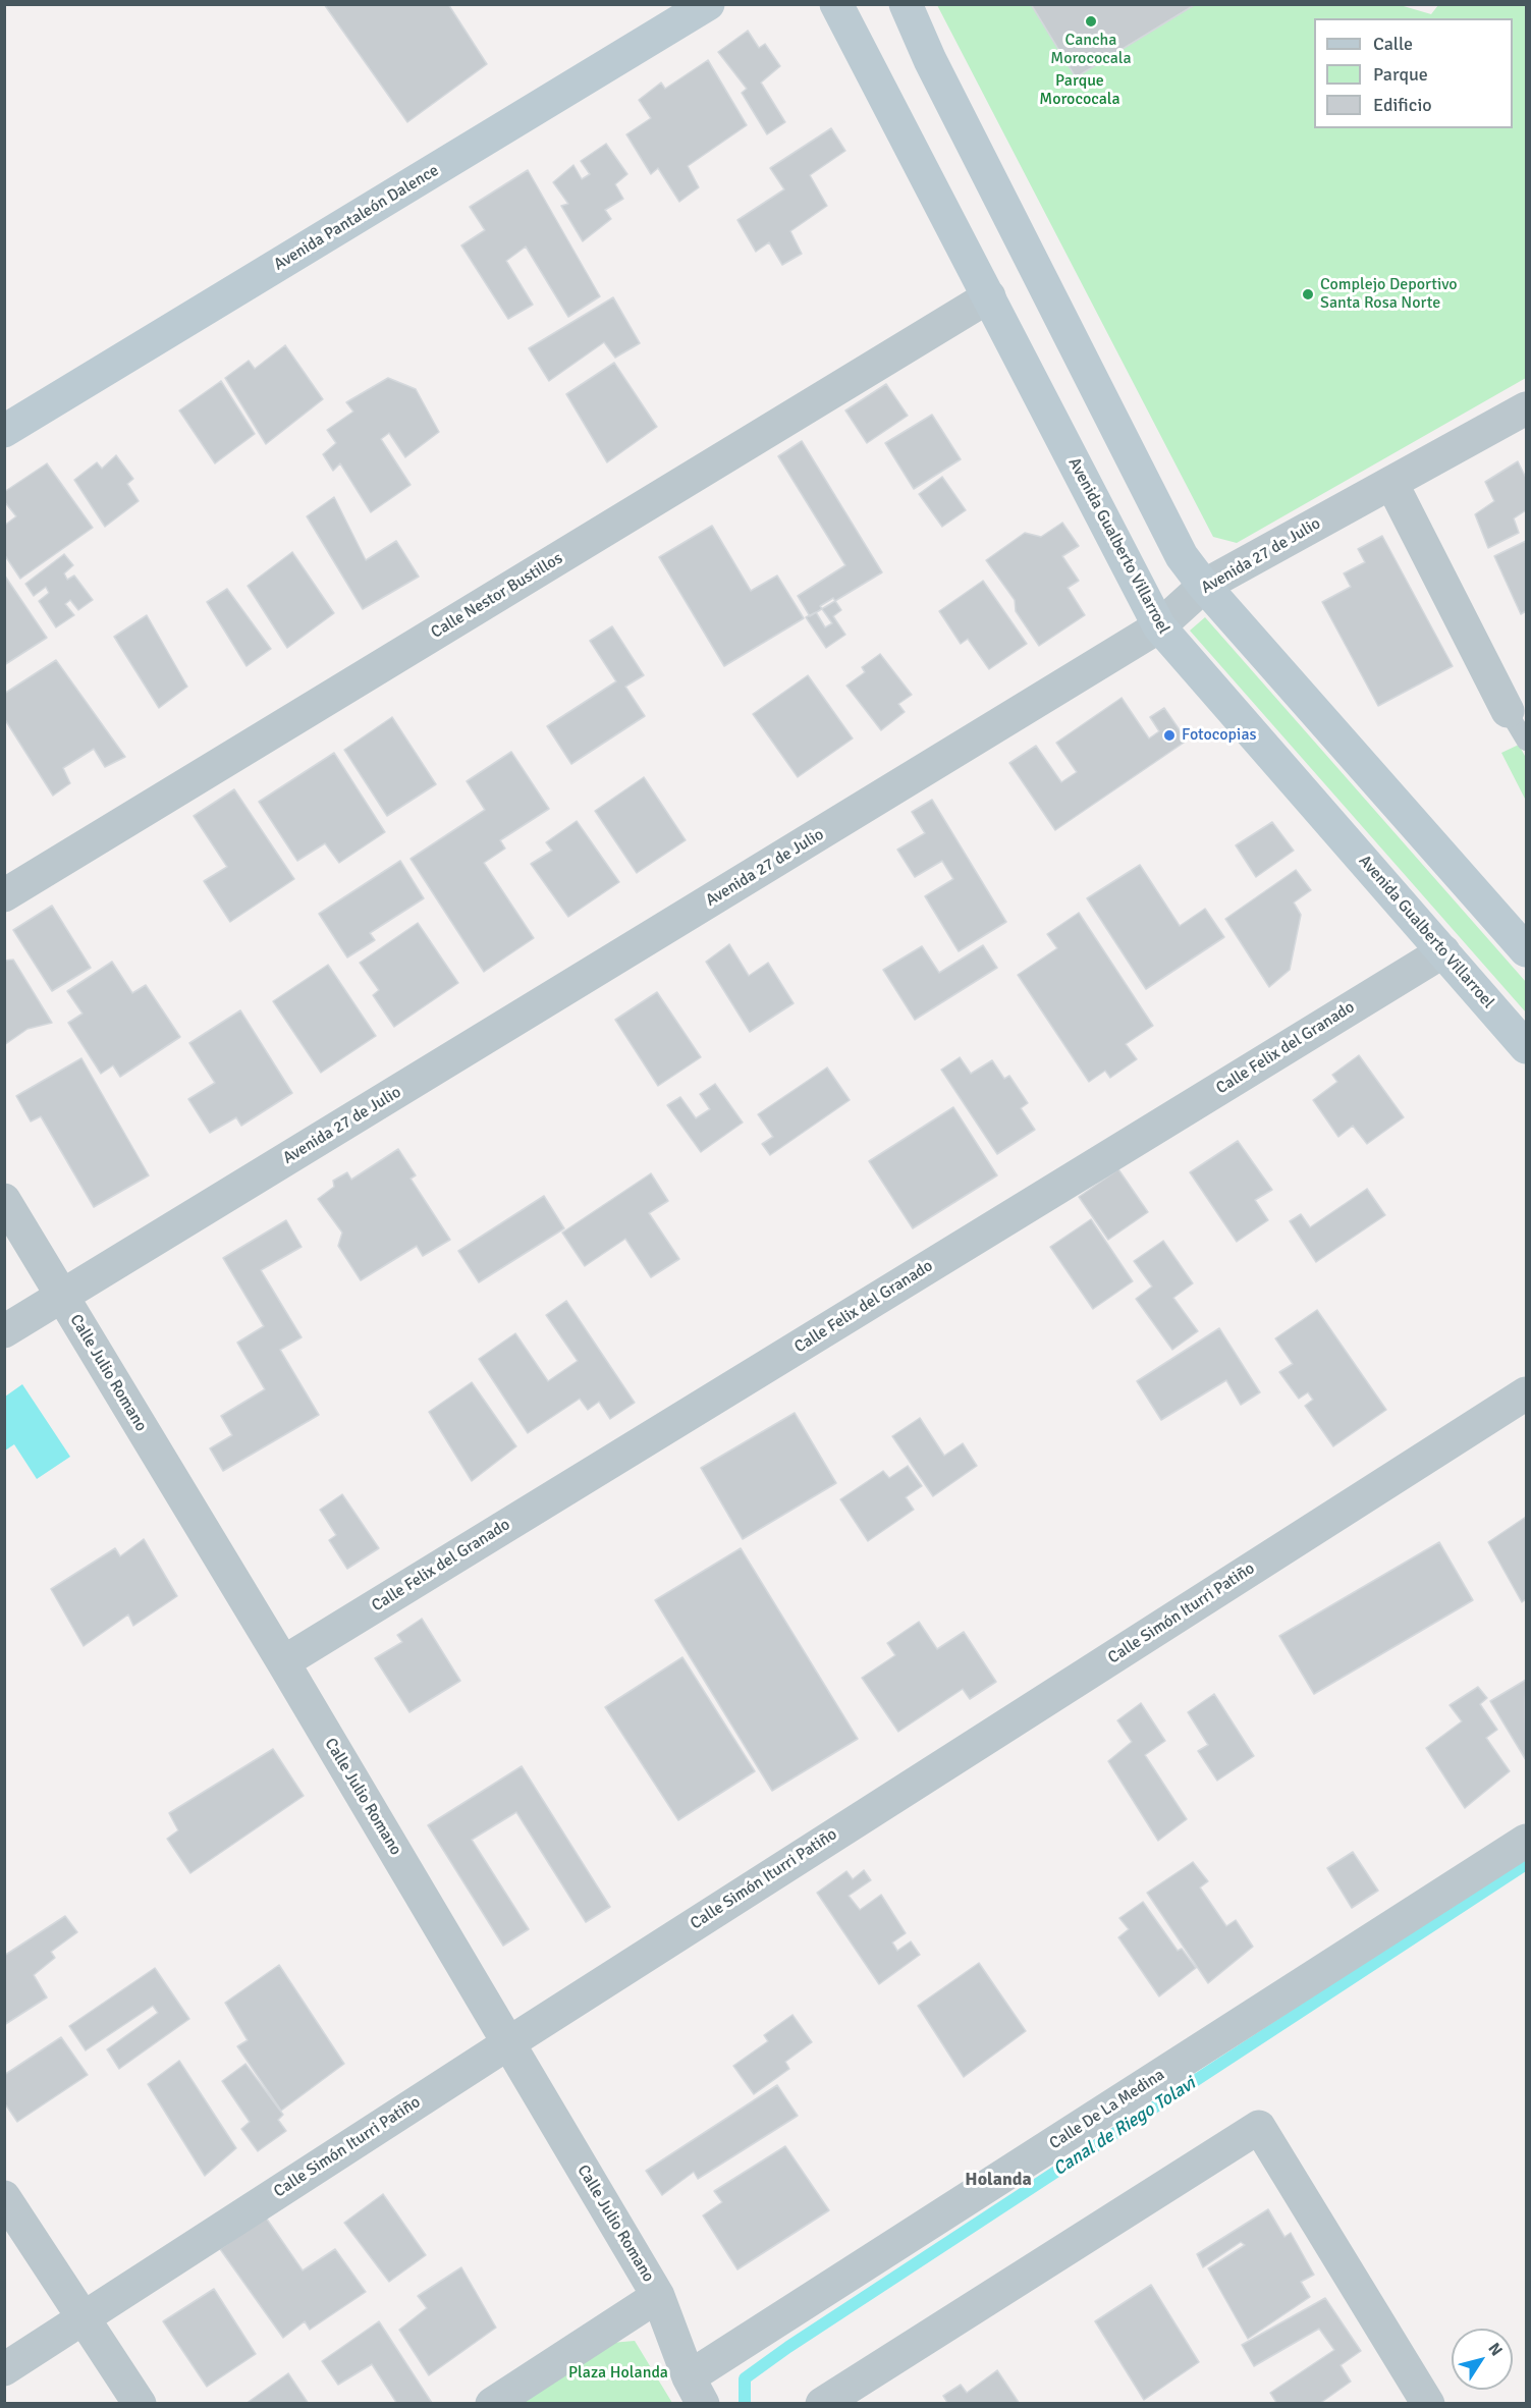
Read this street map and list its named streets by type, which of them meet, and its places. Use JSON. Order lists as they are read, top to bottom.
{
  "streets": {
    "main road": ["Avenida Pantaleón Dalence", "Avenida Gualberto Villarroel"],
    "street": [
      "Avenida 27 de Julio",
      "Calle Nestor Bustillos",
      "Calle Felix del Granado",
      "Calle Julio Romano",
      "Calle Simón Iturri Patiño",
      "Calle De La Medina"
    ]
  },
  "crossings": [
    ["Avenida Gualberto Villarroel", "Avenida 27 de Julio"],
    ["Avenida Gualberto Villarroel", "Calle Nestor Bustillos"],
    ["Avenida Gualberto Villarroel", "Calle Felix del Granado"],
    ["Avenida 27 de Julio", "Calle Julio Romano"],
    ["Calle Felix del Granado", "Calle Julio Romano"],
    ["Calle Julio Romano", "Calle Simón Iturri Patiño"],
    ["Calle Julio Romano", "Calle De La Medina"]
  ],
  "districts": ["Holanda"],
  "water": ["Canal de Riego Tolavi"],
  "parks": ["Parque Morococala", "Plaza Holanda"],
  "places": ["Cancha Morococala", "Complejo Deportivo Santa Rosa Norte", "Fotocopias"],
  "legend": ["Calle", "Parque", "Edificio"],
  "north": "top right"
}
